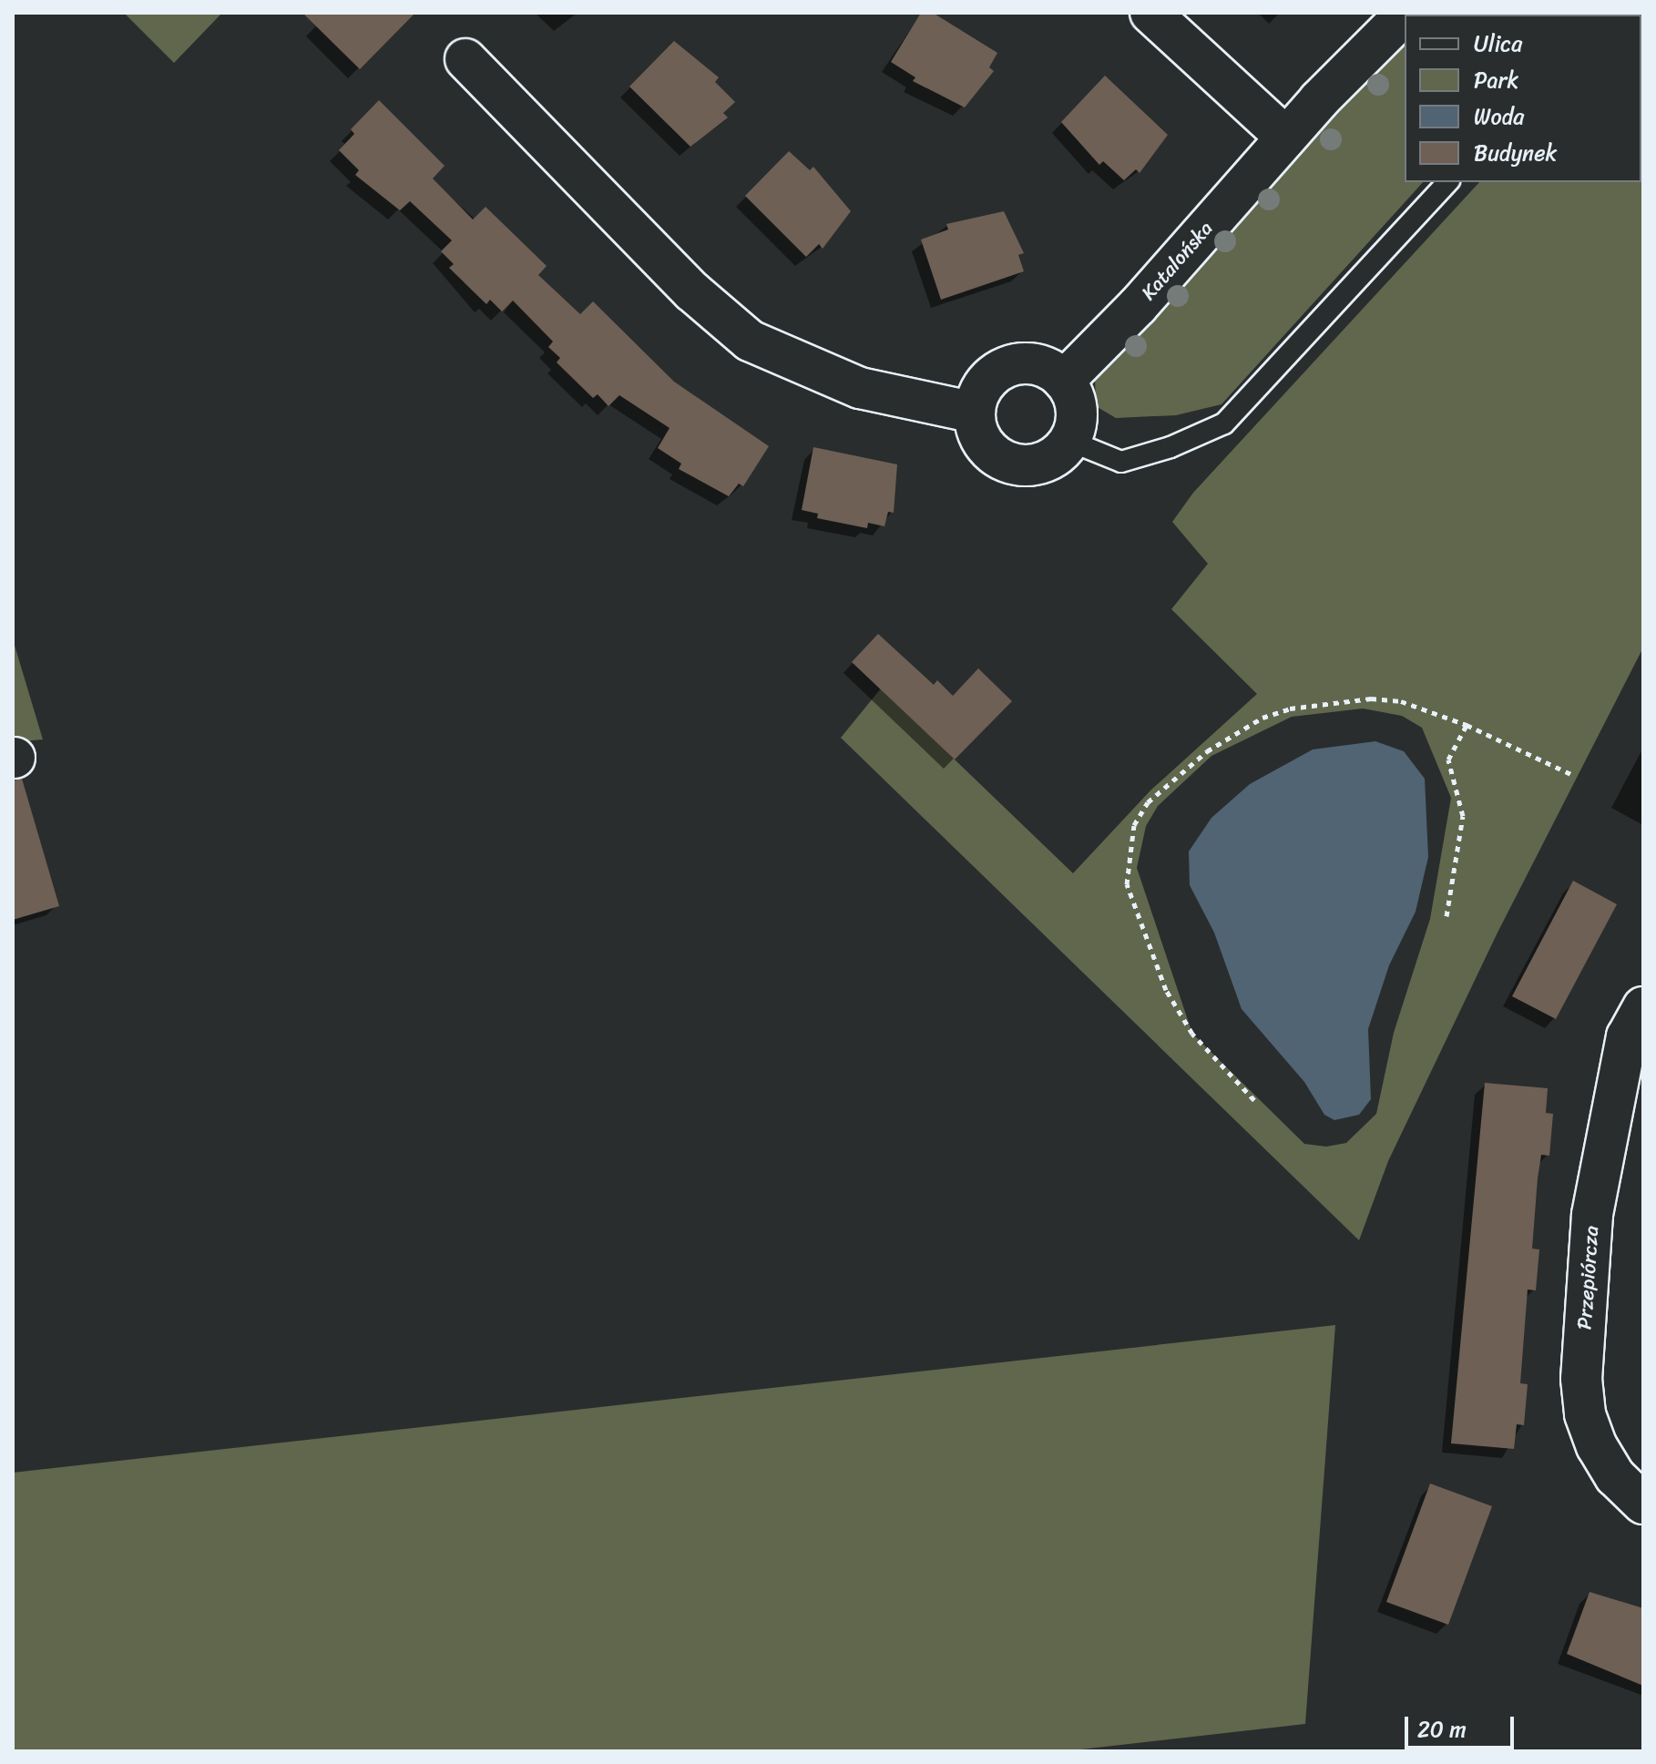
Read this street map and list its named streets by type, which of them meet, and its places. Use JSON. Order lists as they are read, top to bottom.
{
  "streets": {
    "street": ["Katalońska", "Przepiórcza"]
  },
  "legend": [
    "Ulica",
    "Park",
    "Woda",
    "Budynek"
  ],
  "scale_bar": "20 m"
}
